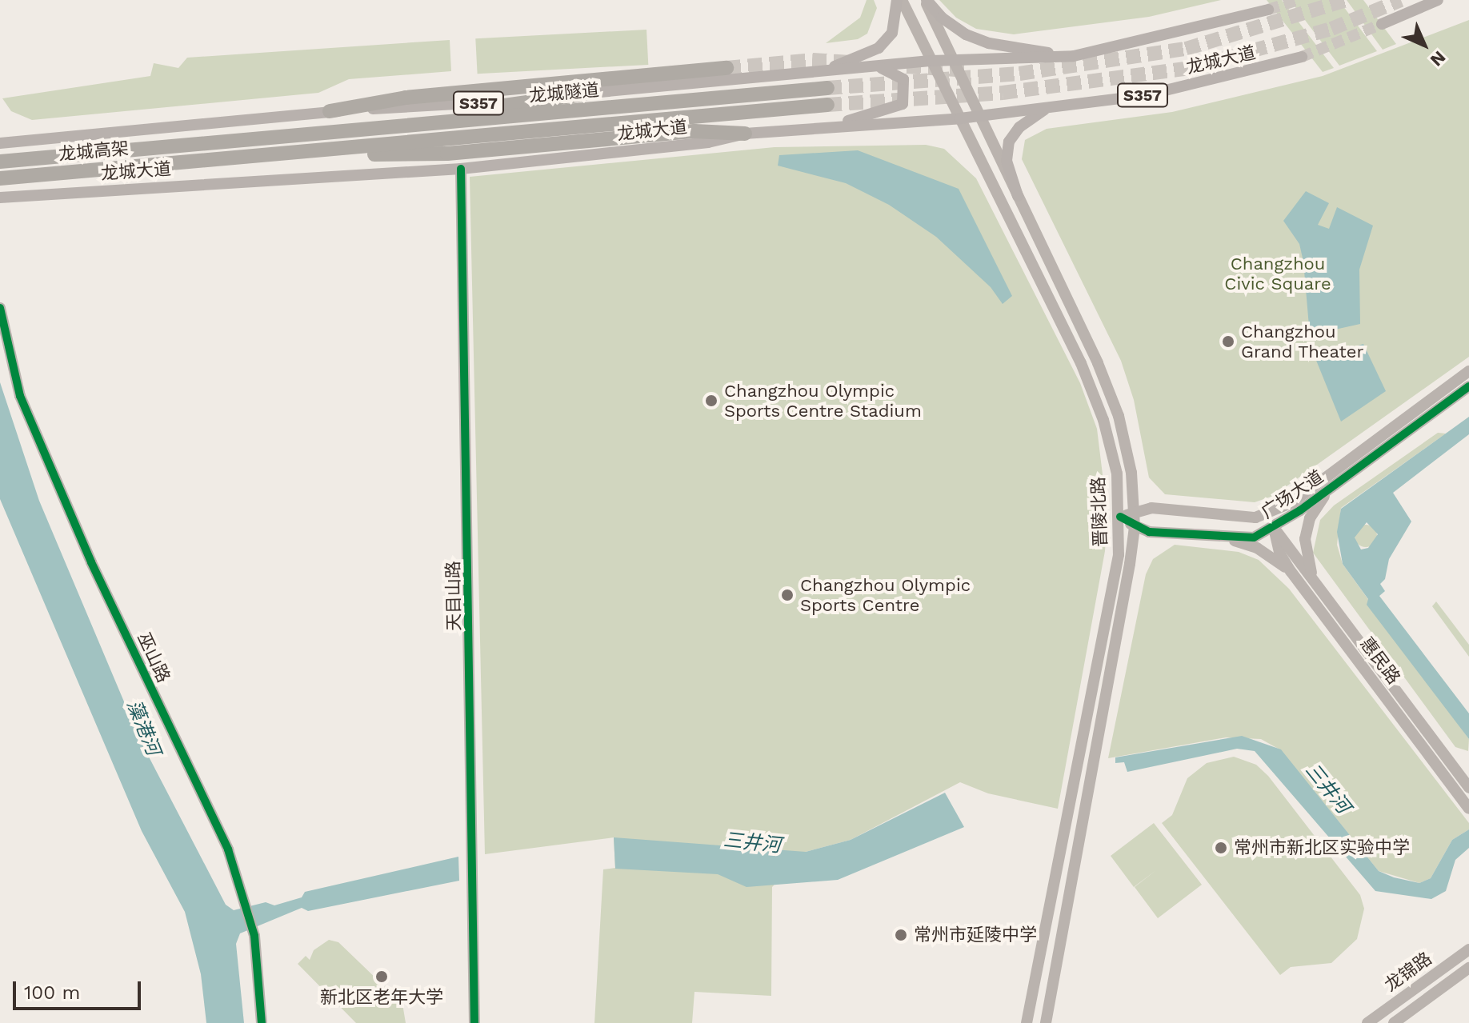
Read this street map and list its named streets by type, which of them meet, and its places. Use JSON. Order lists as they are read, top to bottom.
{
  "streets": {
    "highway": ["龙城隧道", "龙城高架"],
    "main road": ["龙城大道", "S357"],
    "street": [
      "广场大道",
      "晋陵北路",
      "天目山路",
      "巫山路",
      "惠民路",
      "龙锦路"
    ]
  },
  "crossings": [
    ["龙城大道", "晋陵北路"],
    ["龙城大道", "天目山路"],
    ["龙城隧道", "龙城高架"],
    ["S357", "晋陵北路"],
    ["广场大道", "晋陵北路"],
    ["广场大道", "惠民路"]
  ],
  "water": ["藻港河", "三井河"],
  "parks": ["Changzhou Civic Square"],
  "places": [
    "Changzhou Grand Theater",
    "Changzhou Olympic Sports Centre Stadium",
    "Changzhou Olympic Sports Centre",
    "常州市新北区实验中学",
    "常州市延陵中学",
    "新北区老年大学"
  ],
  "scale_bar": "100 m",
  "north": "bottom right"
}
